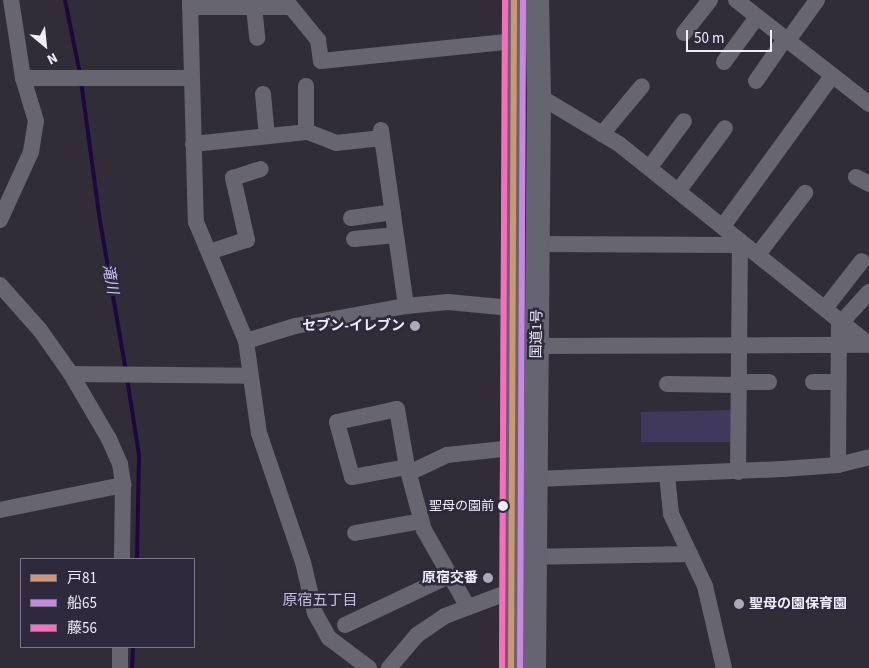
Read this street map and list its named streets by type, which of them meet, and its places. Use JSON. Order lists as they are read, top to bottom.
{
  "streets": {
    "highway": ["国道1号"]
  },
  "districts": ["原宿五丁目"],
  "water": ["滝川"],
  "places": [
    "セブン-イレブン",
    "聖母の園前",
    "原宿交番",
    "聖母の園保育園"
  ],
  "lines": ["transit line 戸81", "transit line 船65", "transit line 藤56"],
  "legend": ["戸81", "船65", "藤56"],
  "scale_bar": "50 m",
  "north": "bottom right"
}
